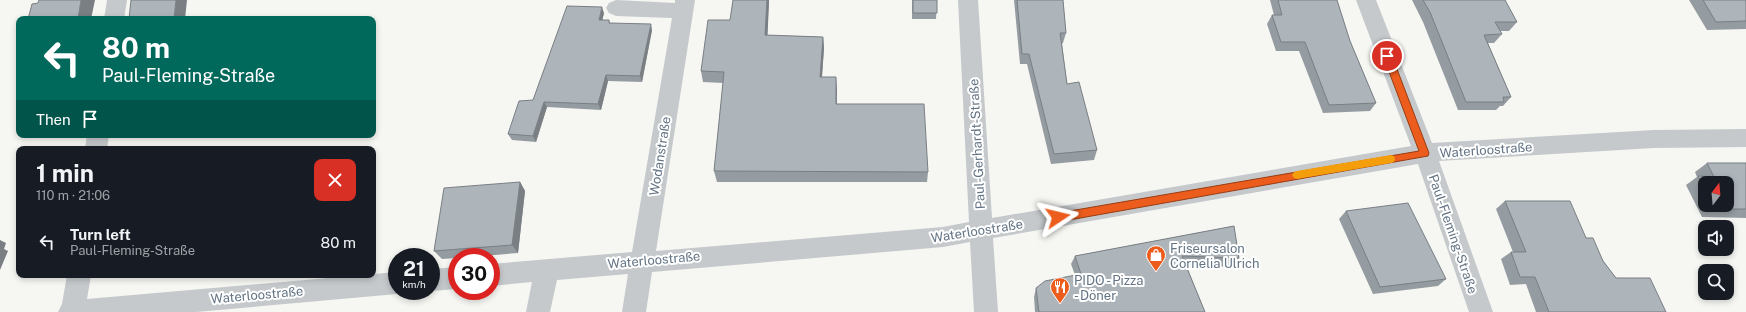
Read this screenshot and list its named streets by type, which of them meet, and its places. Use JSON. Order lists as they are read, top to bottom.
{
  "streets": {
    "street": [
      "Paul-Gerhardt-Straße",
      "Waterloostraße",
      "Wodanstraße",
      "Paul-Fleming-Straße"
    ]
  },
  "crossings": [
    ["Paul-Gerhardt-Straße", "Waterloostraße"],
    ["Waterloostraße", "Wodanstraße"],
    ["Waterloostraße", "Paul-Fleming-Straße"]
  ],
  "places": {
    "shop": ["Friseursalon Cornelia Ulrich"],
    "restaurant": ["PIDO - Pizza - Döner"]
  },
  "north": "top",
  "page": {
    "turn": ["80 m", "Paul-Fleming-Straße"],
    "then": "Then",
    "heading": ["1 min", "110 m · 21:06"],
    "list": [
      {
        "name": "Turn left",
        "note": "Paul-Fleming-Straße",
        "value": "80 m"
      }
    ],
    "speed": "21 km/h",
    "limit": "30"
  }
}
